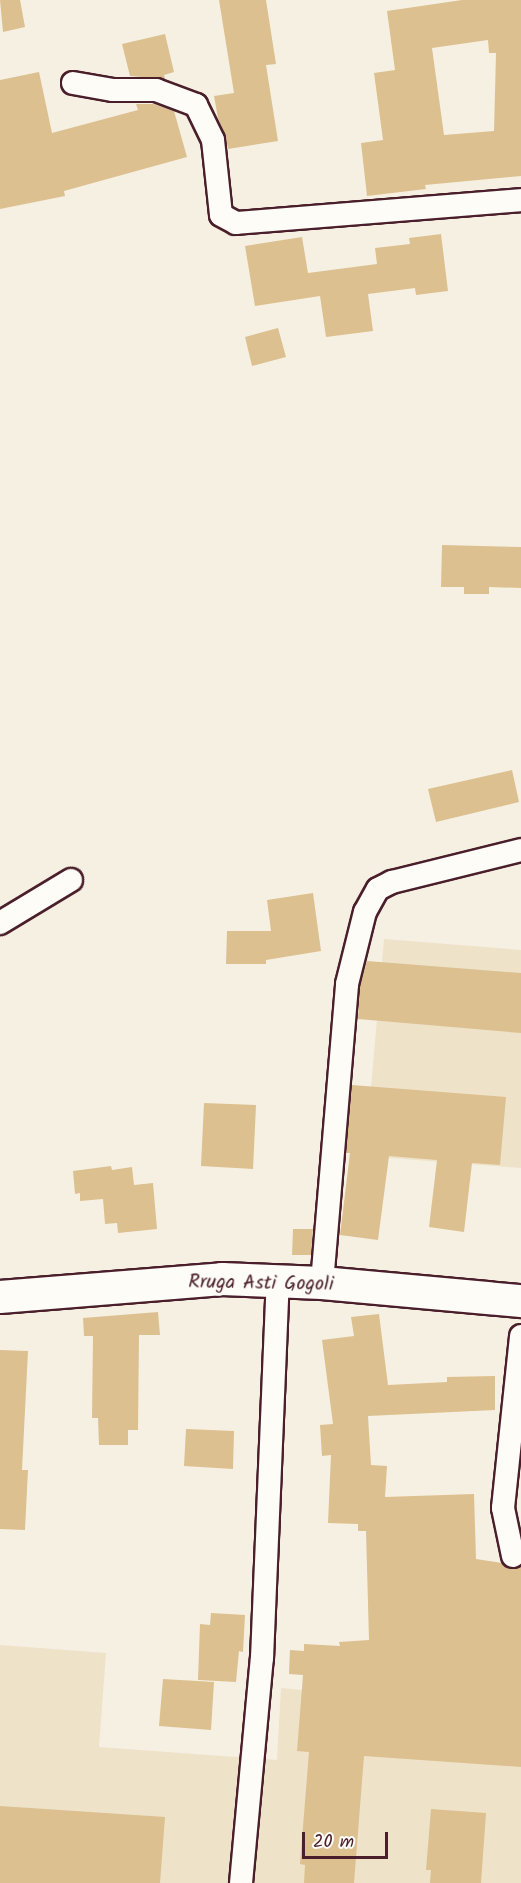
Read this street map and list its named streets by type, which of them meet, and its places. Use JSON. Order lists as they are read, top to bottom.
{
  "streets": {
    "street": ["Rruga Asti Gogoli"]
  },
  "scale_bar": "20 m"
}
